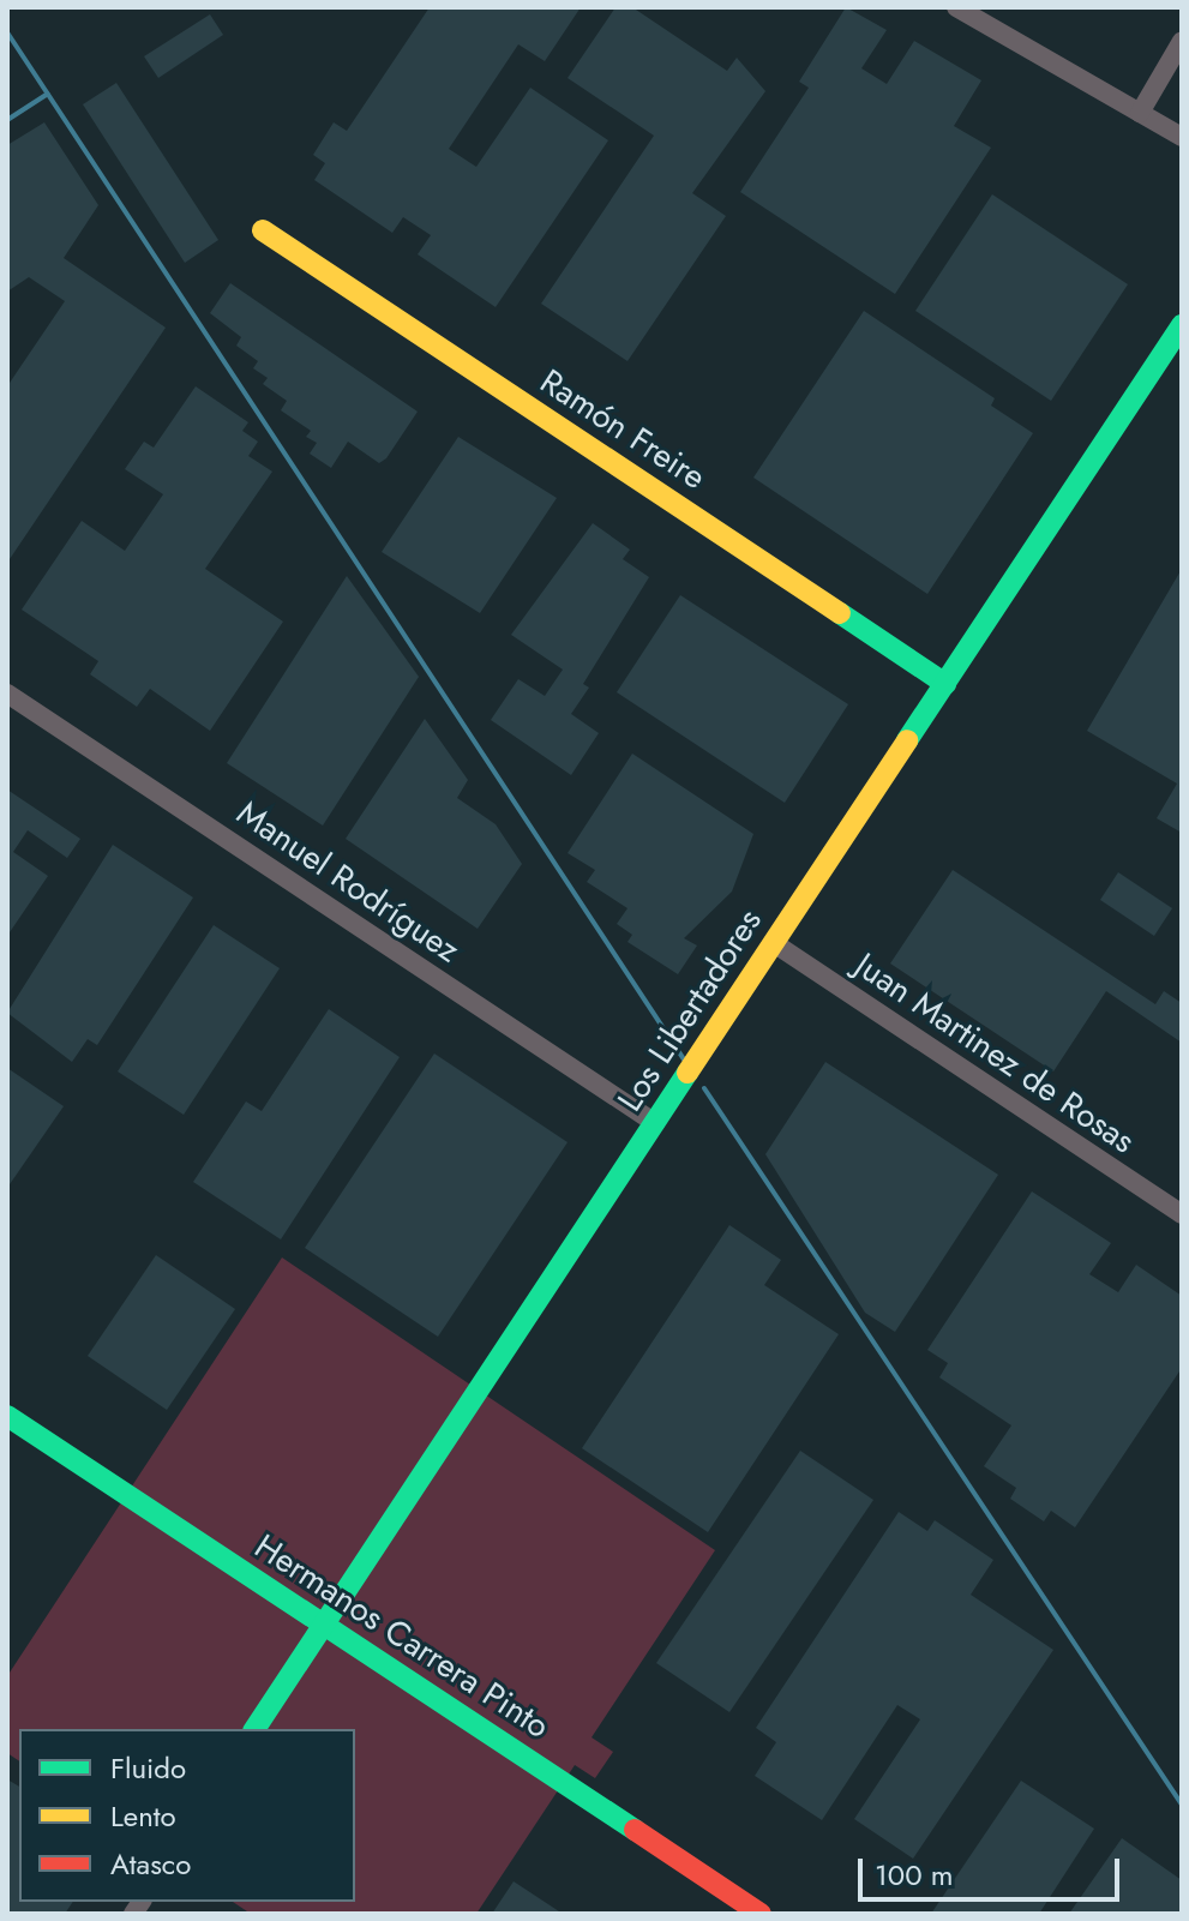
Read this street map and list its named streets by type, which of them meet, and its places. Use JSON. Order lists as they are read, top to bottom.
{
  "streets": {
    "street": [
      "Ramón Freire",
      "Manuel Rodríguez",
      "Los Libertadores",
      "Juan Martinez de Rosas",
      "Hermanos Carrera Pinto"
    ]
  },
  "crossings": [
    ["Ramón Freire", "Los Libertadores"],
    ["Manuel Rodríguez", "Los Libertadores"],
    ["Los Libertadores", "Juan Martinez de Rosas"],
    ["Los Libertadores", "Hermanos Carrera Pinto"]
  ],
  "legend": ["Fluido", "Lento", "Atasco"],
  "scale_bar": "100 m"
}
